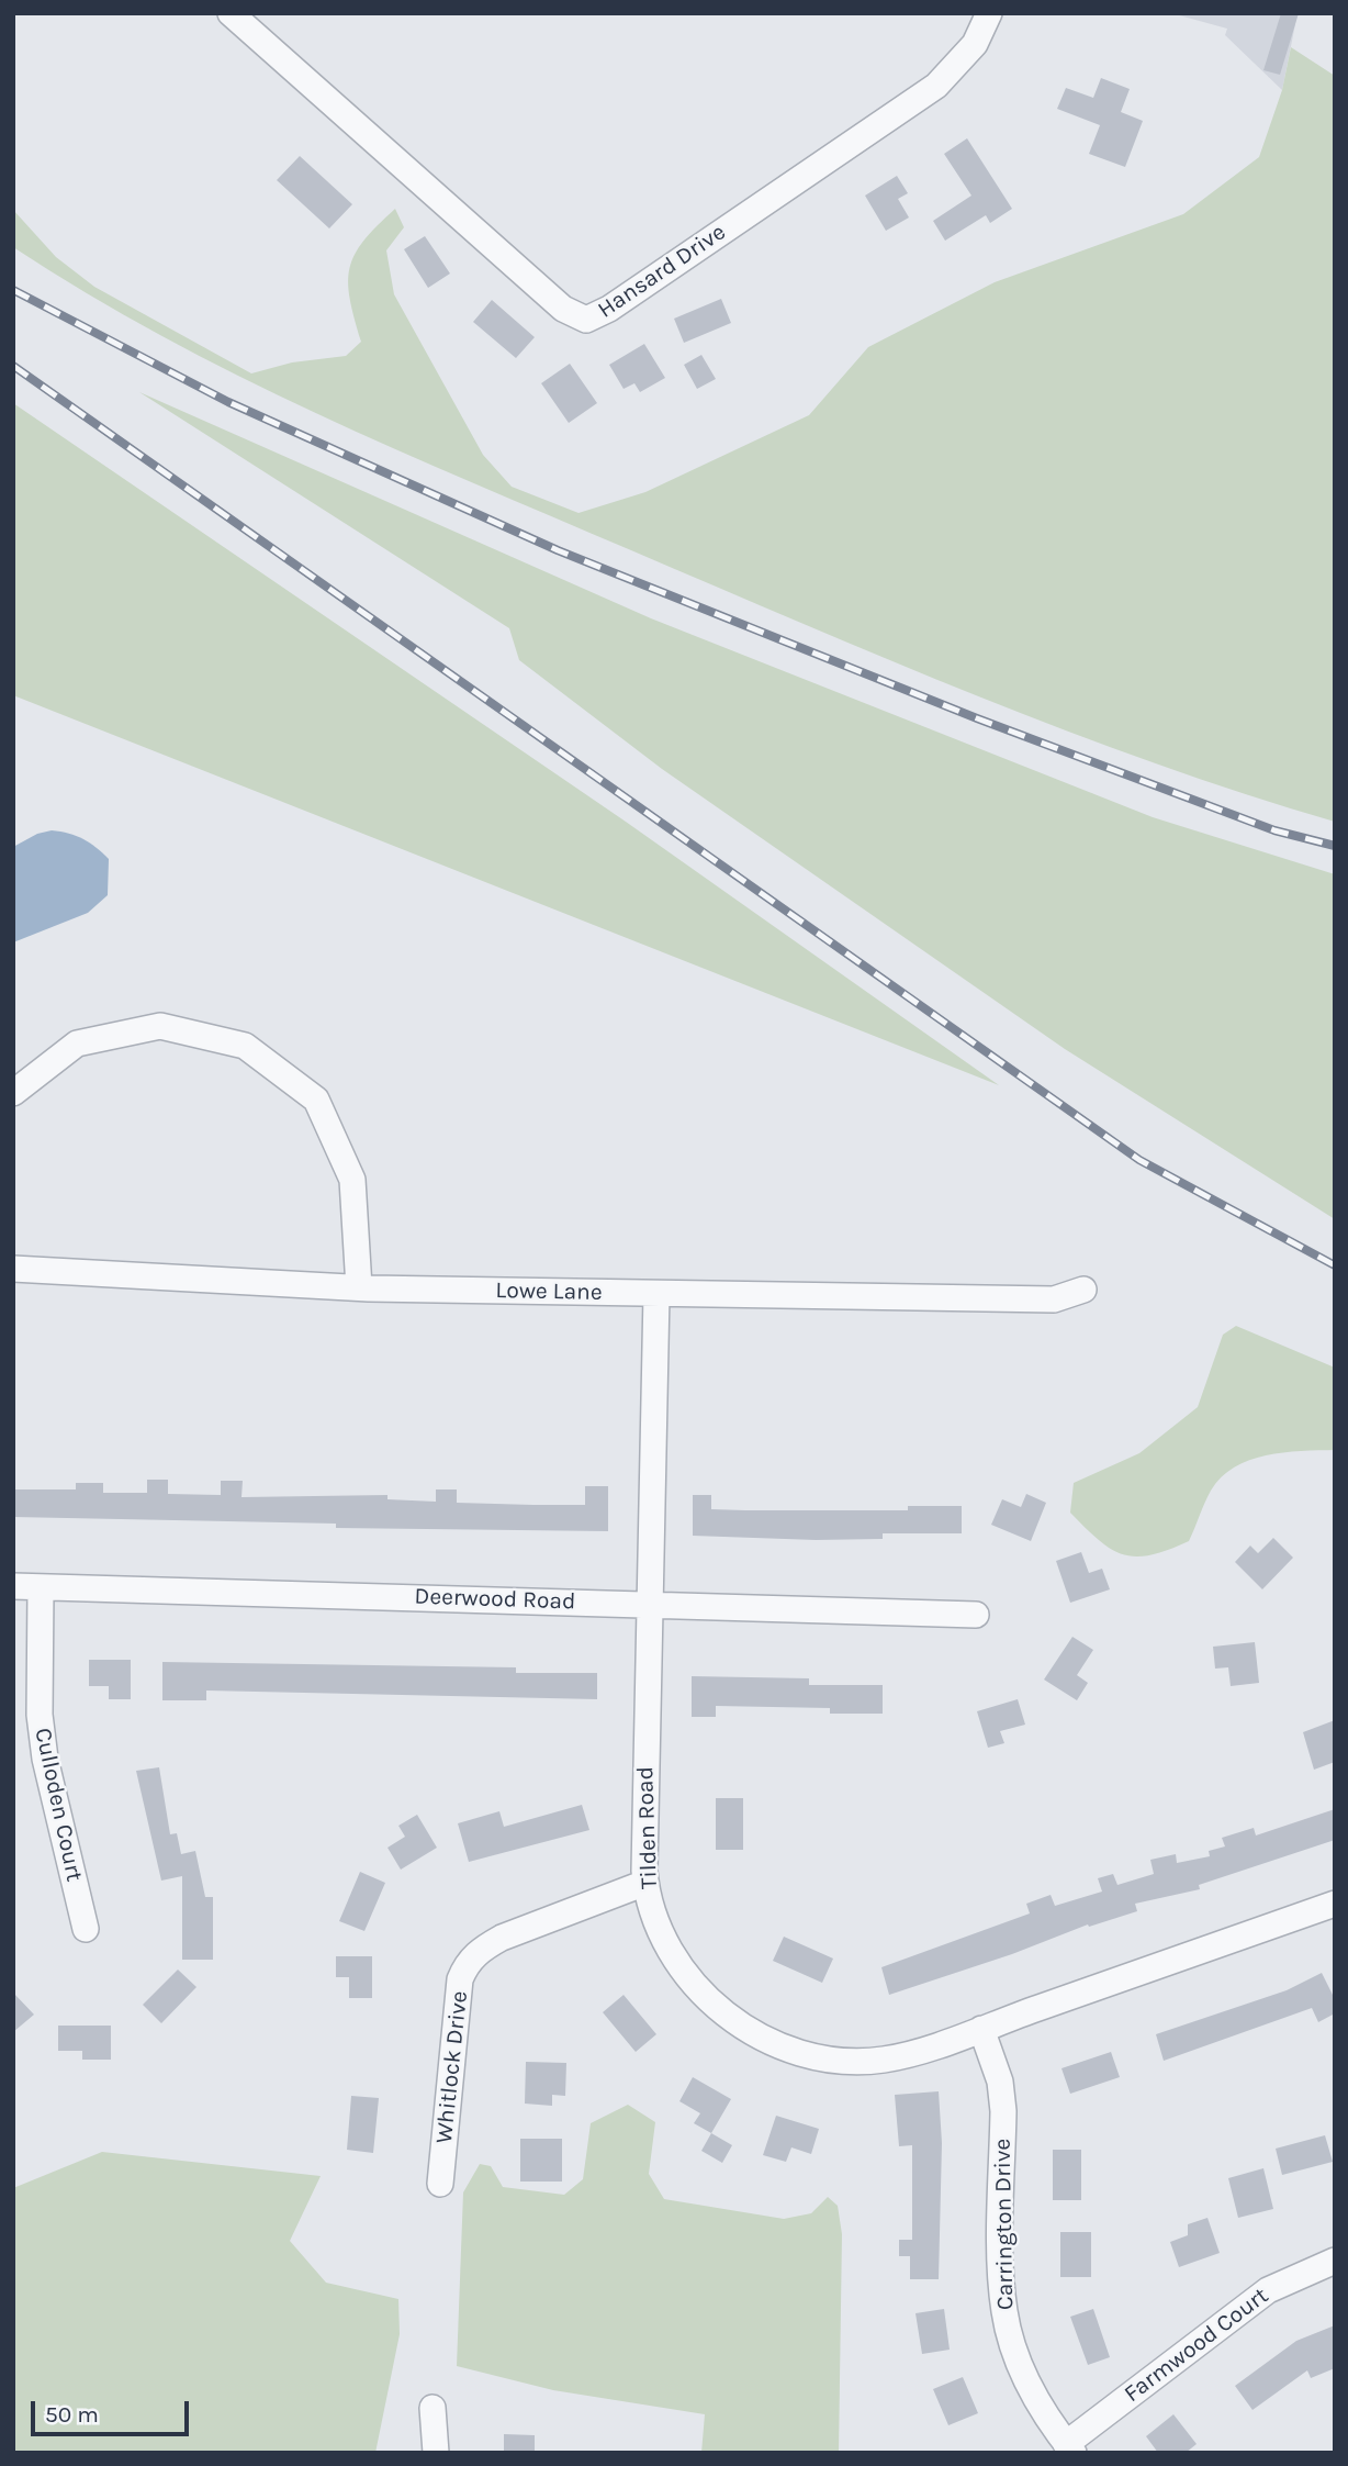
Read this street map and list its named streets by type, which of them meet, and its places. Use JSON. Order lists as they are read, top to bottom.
{
  "streets": {
    "street": [
      "Hansard Drive",
      "Lowe Lane",
      "Deerwood Road",
      "Culloden Court",
      "Tilden Road",
      "Whitlock Drive",
      "Carrington Drive",
      "Farmwood Court"
    ]
  },
  "crossings": [
    ["Lowe Lane", "Tilden Road"],
    ["Deerwood Road", "Culloden Court"],
    ["Deerwood Road", "Tilden Road"],
    ["Tilden Road", "Whitlock Drive"],
    ["Tilden Road", "Carrington Drive"],
    ["Carrington Drive", "Farmwood Court"]
  ],
  "scale_bar": "50 m"
}
